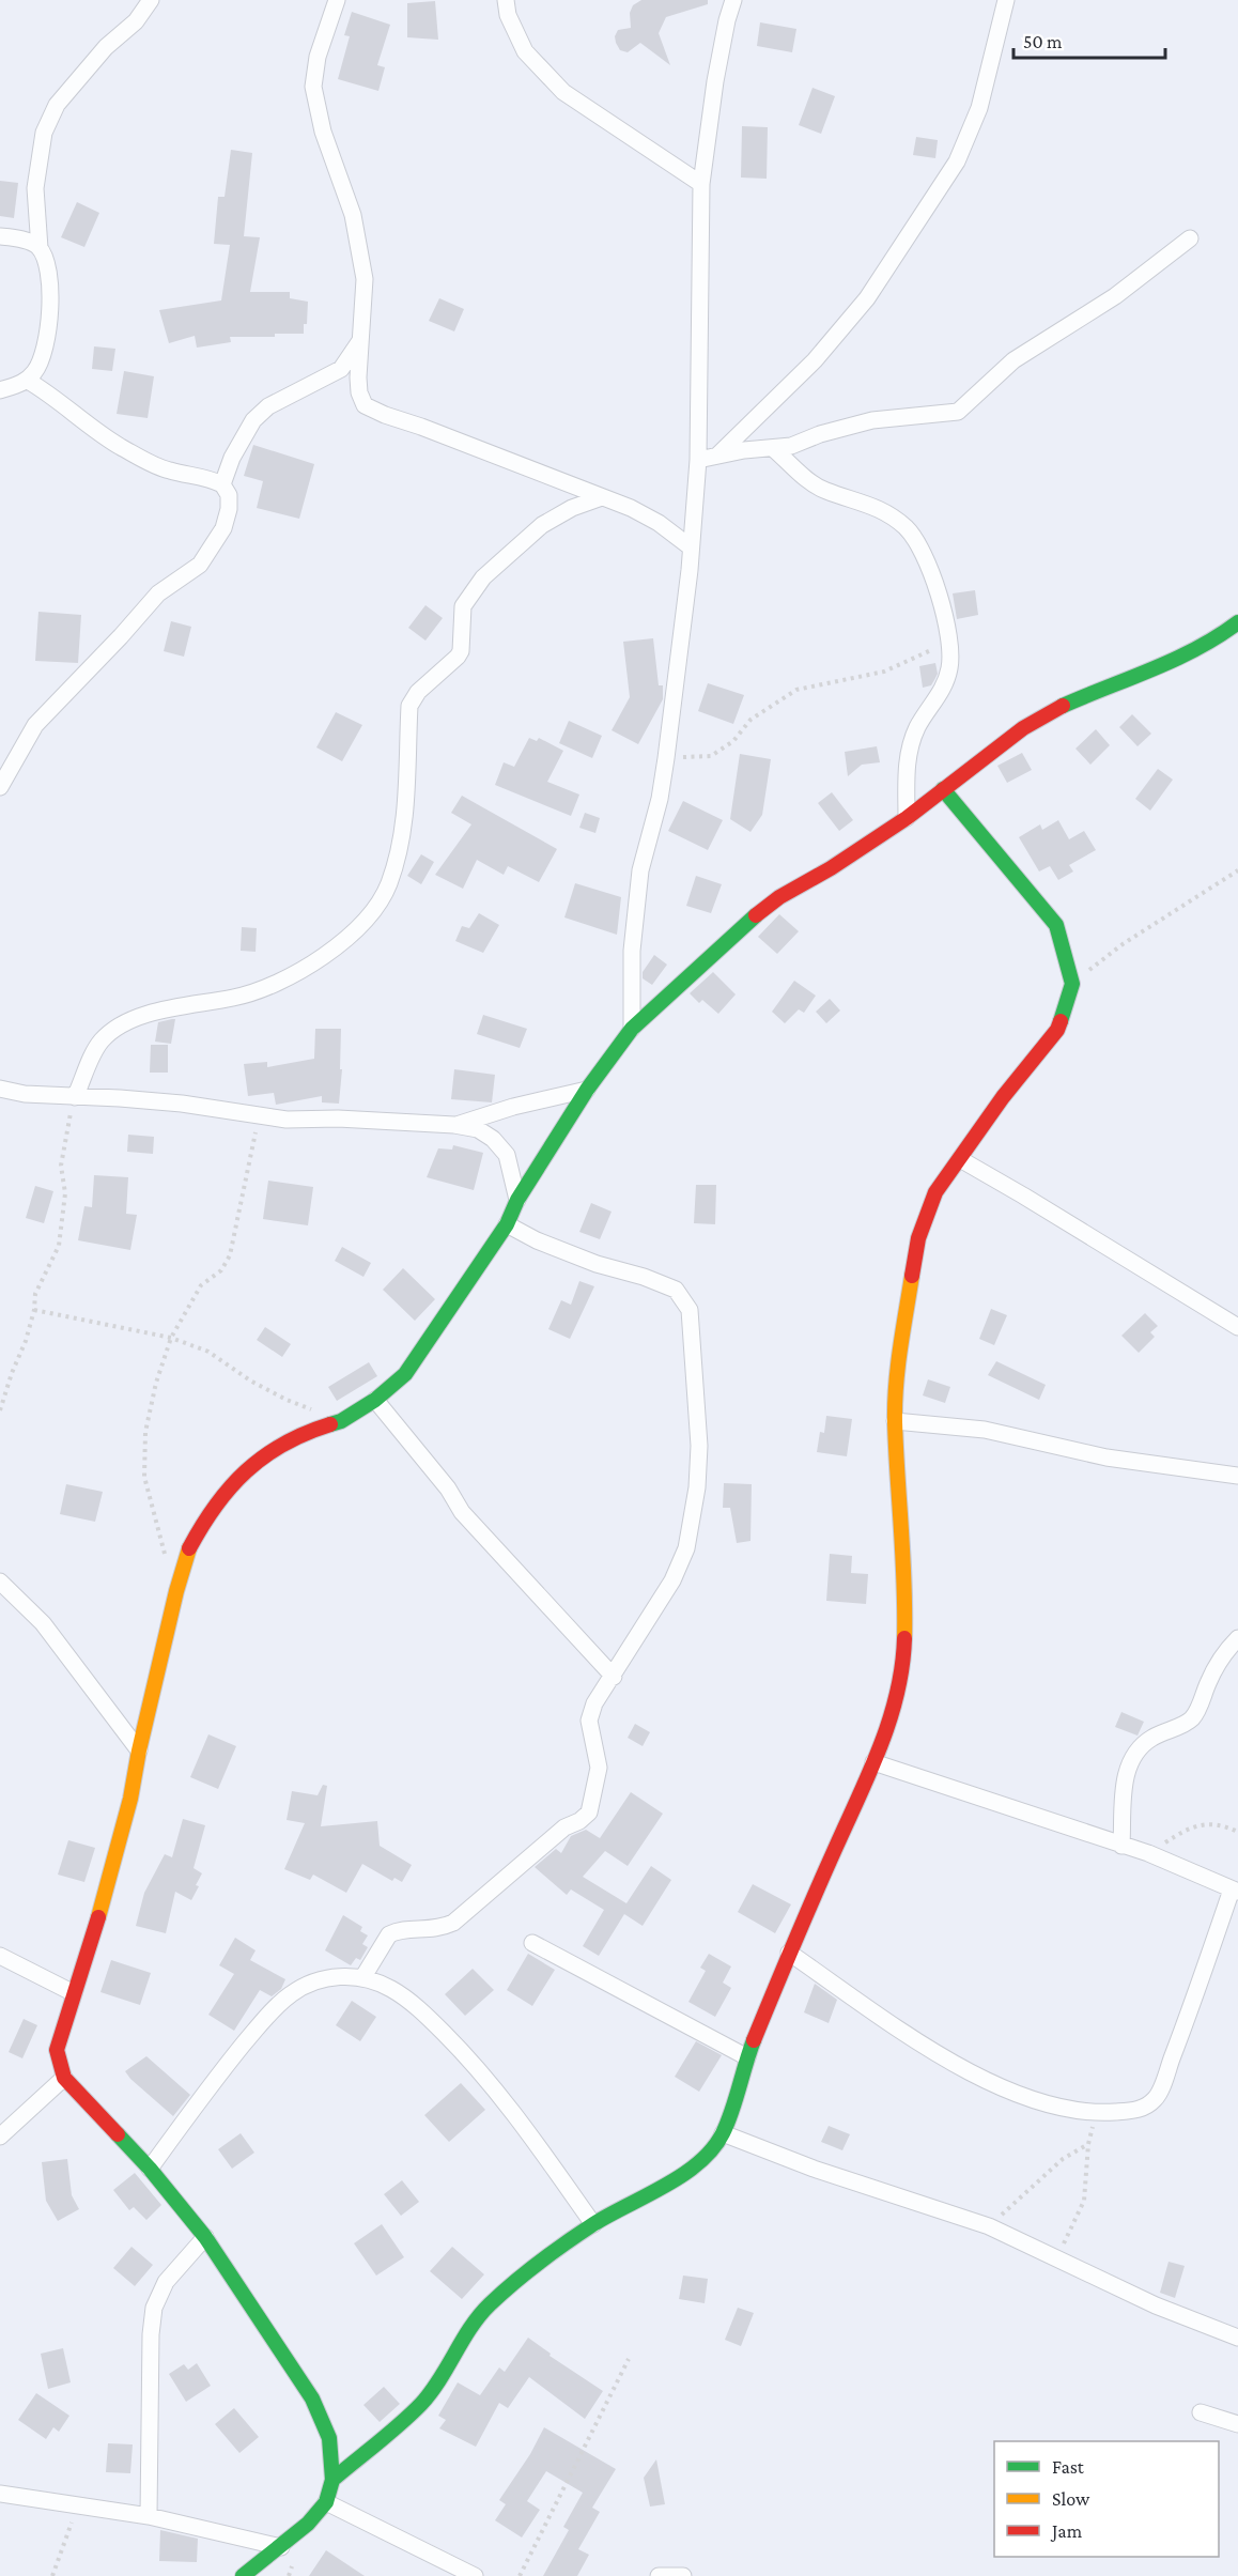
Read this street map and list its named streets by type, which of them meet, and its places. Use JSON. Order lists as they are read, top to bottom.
{
  "legend": ["Fast", "Slow", "Jam"],
  "scale_bar": "50 m"
}
